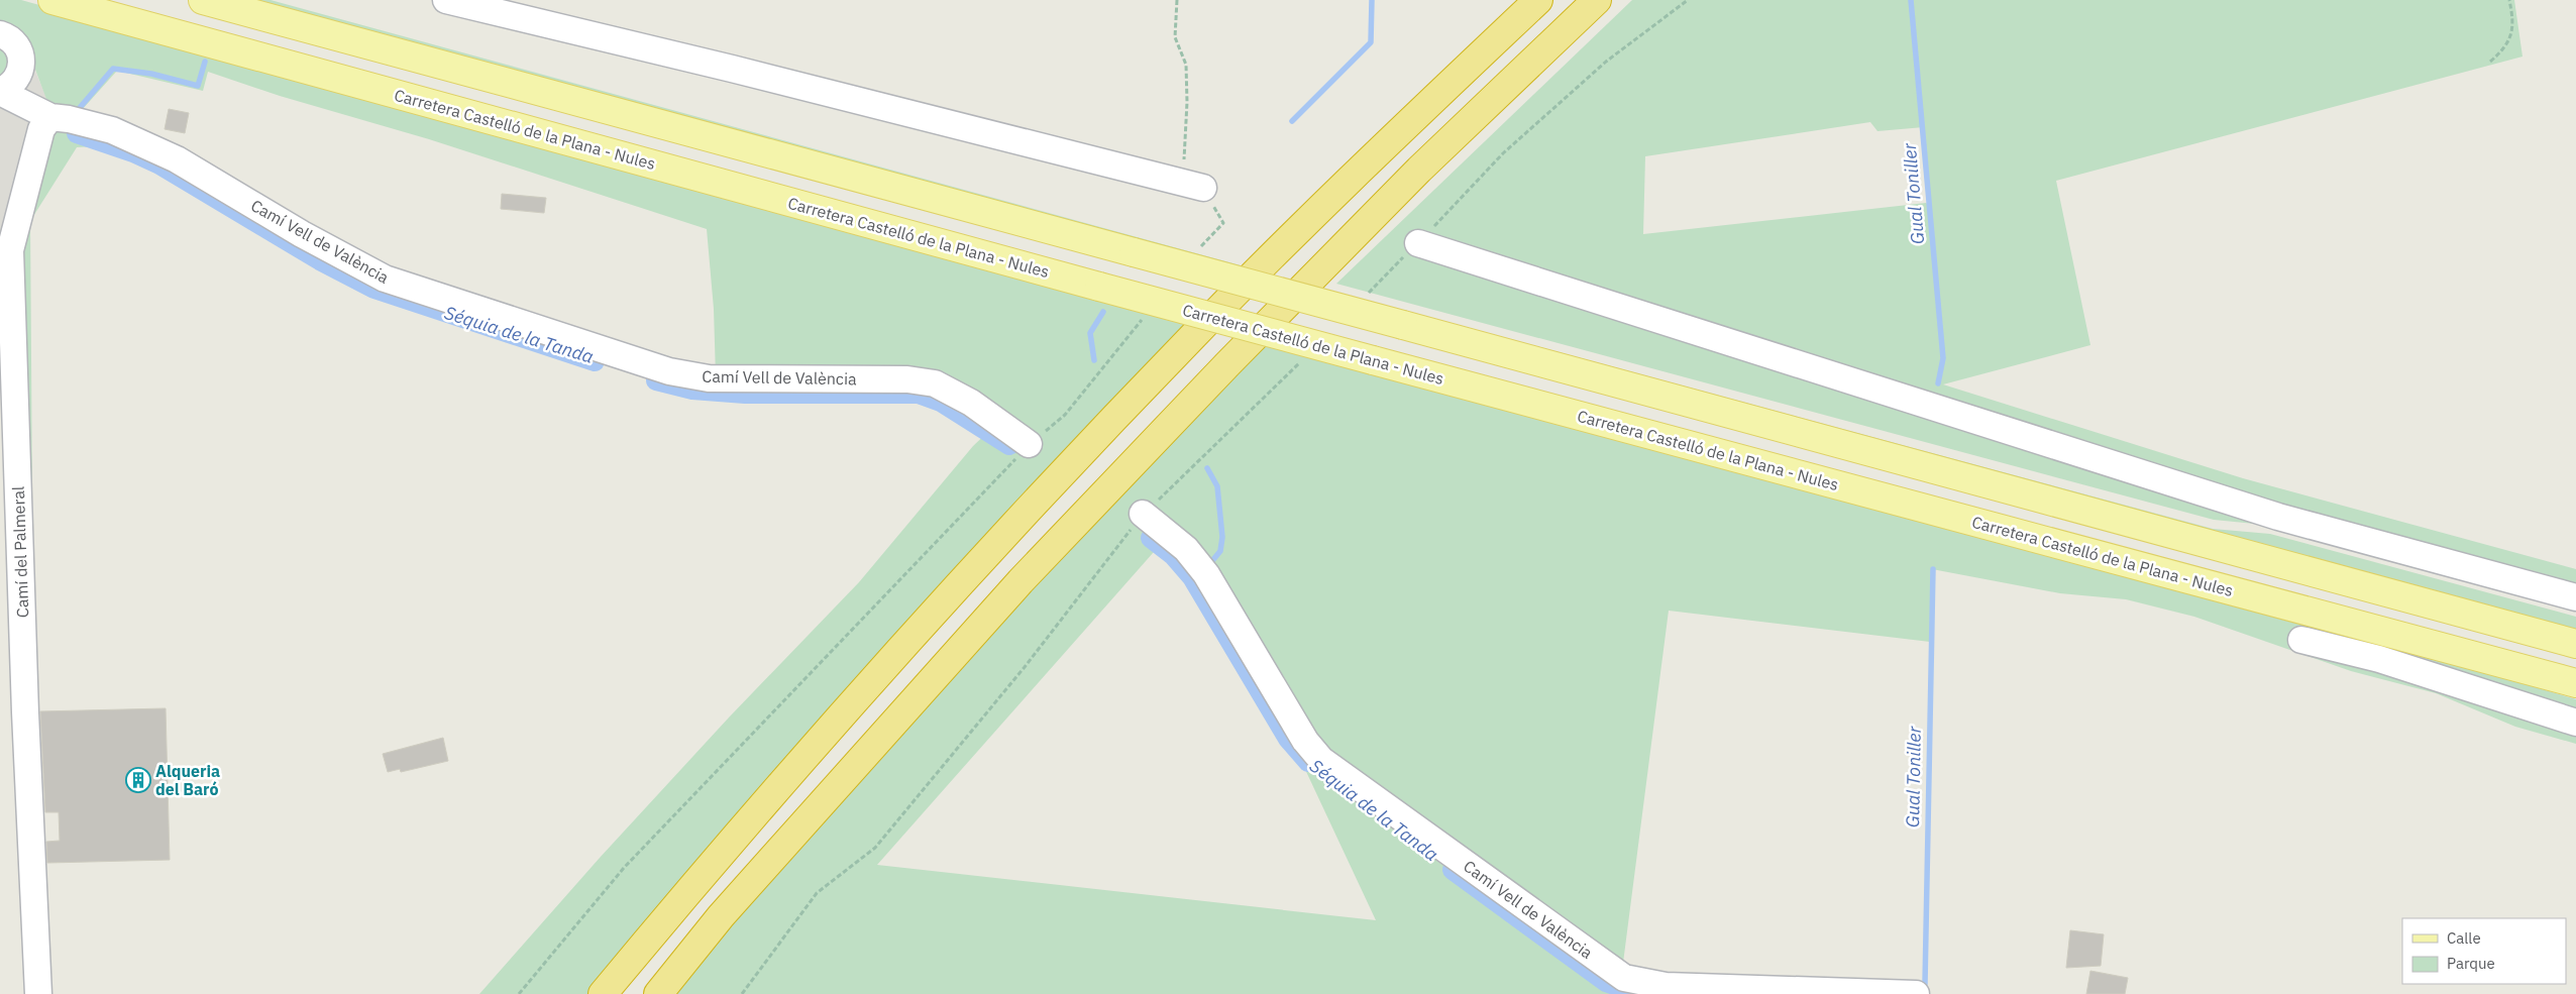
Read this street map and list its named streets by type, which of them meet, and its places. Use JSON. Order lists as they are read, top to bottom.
{
  "streets": {
    "main road": ["Carretera Castelló de la Plana - Nules"],
    "street": ["Camí Vell de València", "Camí del Palmeral"]
  },
  "crossings": [
    ["Camí Vell de València", "Camí del Palmeral"]
  ],
  "water": ["Gual Toniller", "Séquia de la Tanda"],
  "places": {
    "building": ["Alqueria del Baró"]
  },
  "legend": ["Calle", "Parque"]
}
